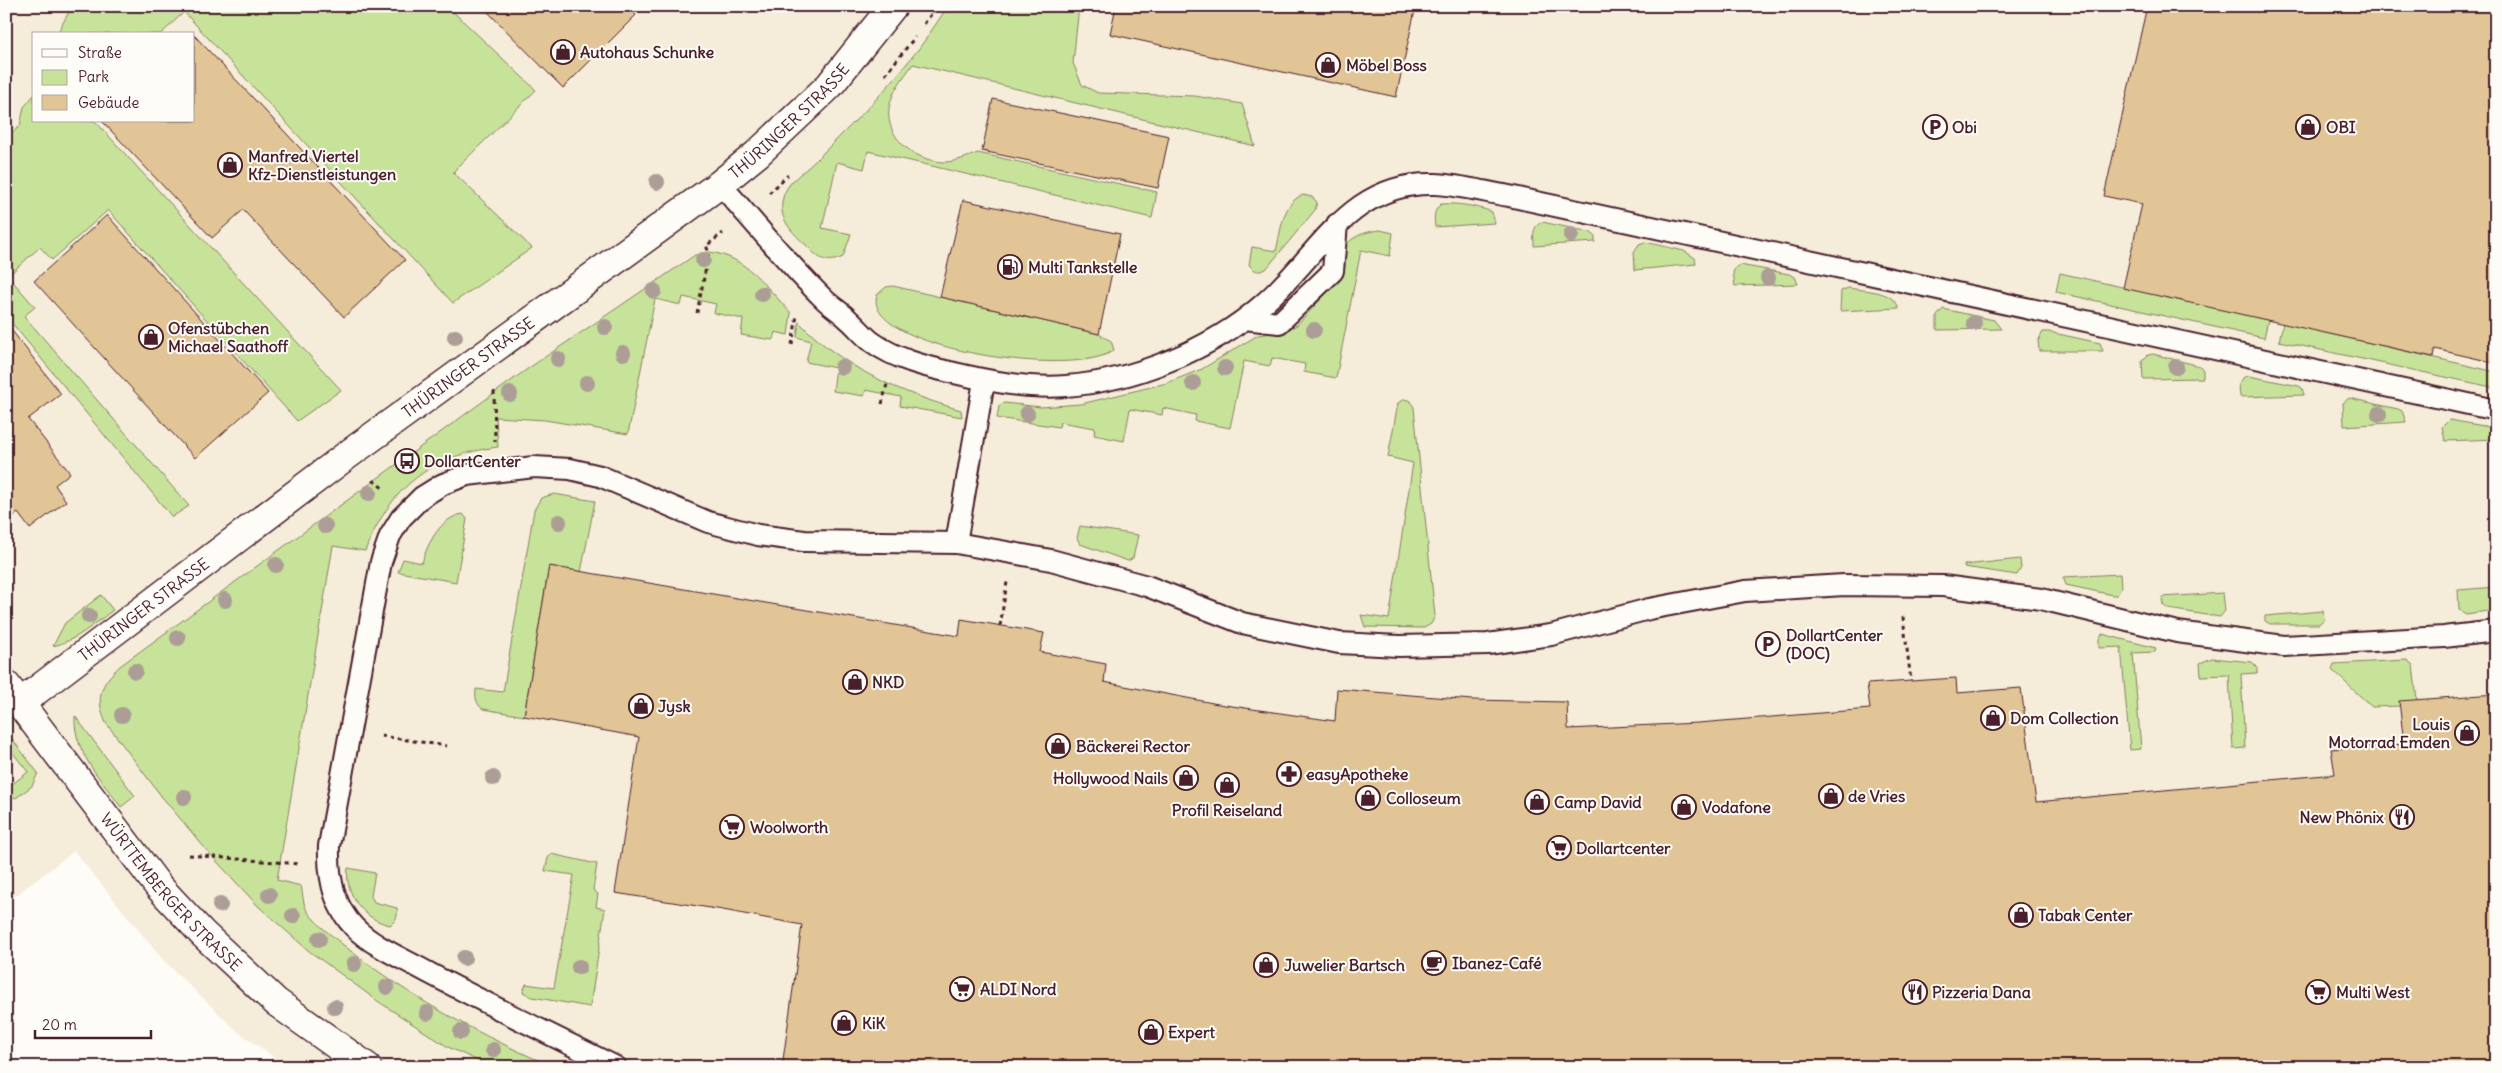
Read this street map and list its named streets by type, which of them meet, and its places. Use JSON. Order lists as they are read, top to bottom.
{
  "streets": {
    "street": ["THÜRINGER STRASSE", "WÜRTTEMBERGER STRASSE"]
  },
  "crossings": [
    ["THÜRINGER STRASSE", "WÜRTTEMBERGER STRASSE"]
  ],
  "places": {
    "shop": [
      "Autohaus Schunke",
      "Möbel Boss",
      "OBI",
      "Manfred Viertel Kfz-Dienstleistungen",
      "Ofenstübchen Michael Saathoff",
      "NKD",
      "Jysk",
      "Dom Collection",
      "Louis Motorrad Emden",
      "Bäckerei Rector",
      "Hollywood Nails",
      "Profil Reiseland",
      "de Vries",
      "Colloseum",
      "Camp David",
      "Vodafone",
      "Tabak Center",
      "Juwelier Bartsch",
      "KiK",
      "Expert"
    ],
    "parking": ["Obi", "DollartCenter (DOC)"],
    "fuel station": ["Multi Tankstelle"],
    "bus stop": ["DollartCenter"],
    "pharmacy": ["easyApotheke"],
    "restaurant": ["New Phönix", "Pizzeria Dana"],
    "supermarket": [
      "Woolworth",
      "Dollartcenter",
      "ALDI Nord",
      "Multi West"
    ],
    "cafe": ["Ibanez-Café"]
  },
  "legend": ["Straße", "Park", "Gebäude"],
  "scale_bar": "20 m"
}
